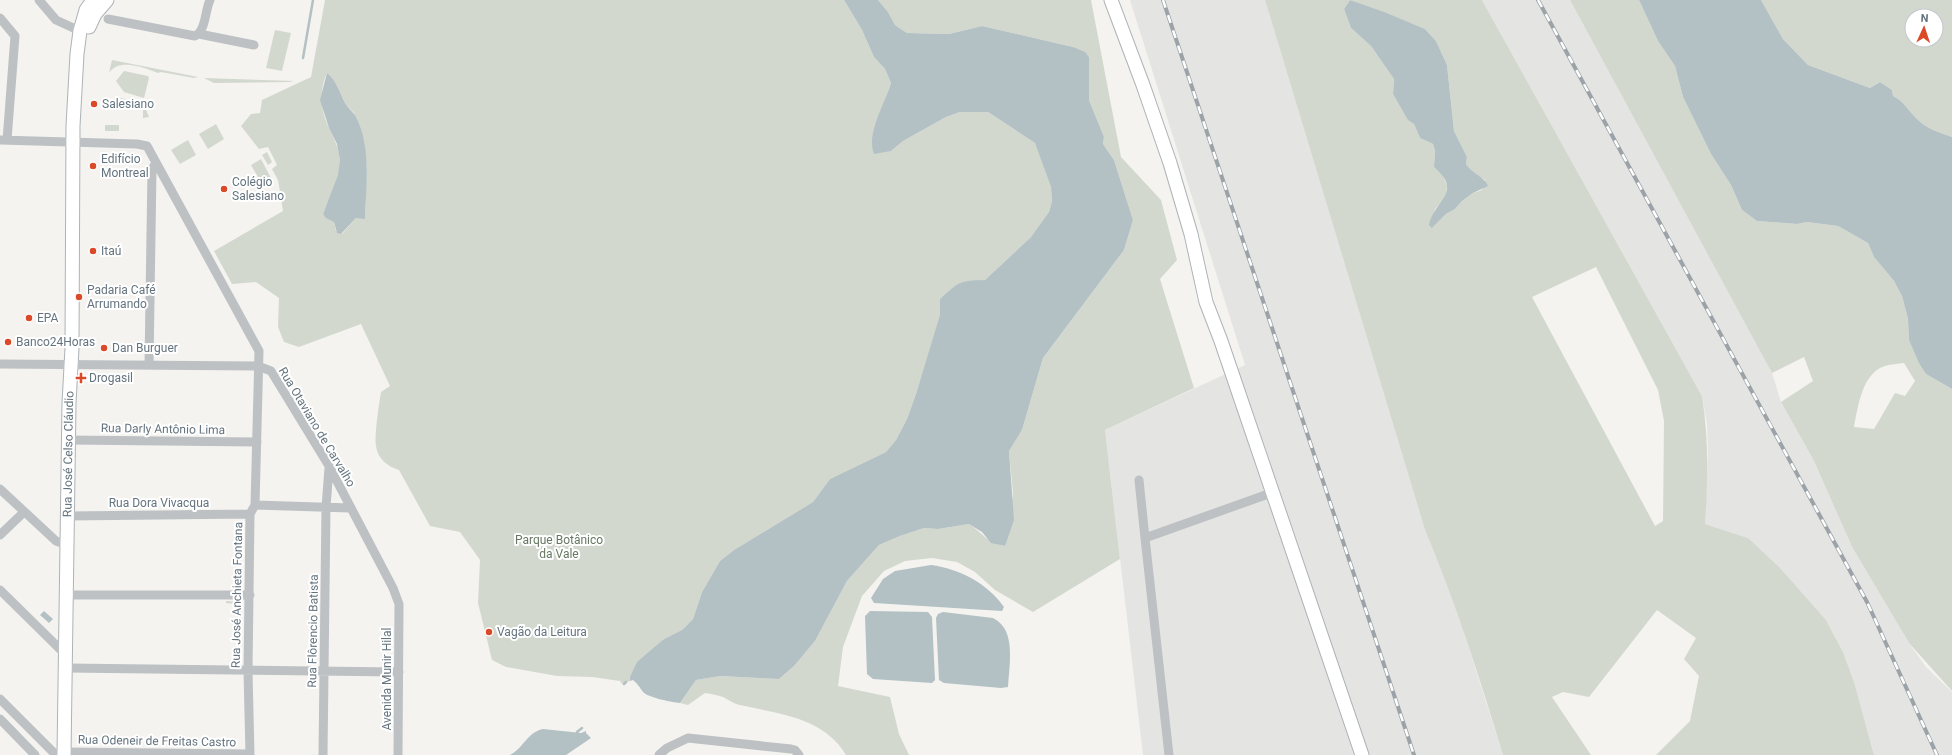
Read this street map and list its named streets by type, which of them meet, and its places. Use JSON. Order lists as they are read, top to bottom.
{
  "streets": {
    "street": [
      "Rua Otaviano de Carvalho",
      "Rua Darly Antônio Lima",
      "Rua José Celso Cláudio",
      "Rua Dora Vivacqua",
      "Rua José Anchieta Fontana",
      "Rua Flôrencio Batista",
      "Avenida Munir Hilal",
      "Rua Odeneir de Freitas Castro"
    ]
  },
  "crossings": [
    ["Rua Otaviano de Carvalho", "Rua José Anchieta Fontana"],
    ["Rua Otaviano de Carvalho", "Rua Flôrencio Batista"],
    ["Rua Otaviano de Carvalho", "Avenida Munir Hilal"],
    ["Rua Darly Antônio Lima", "Rua José Celso Cláudio"],
    ["Rua Darly Antônio Lima", "Rua José Anchieta Fontana"],
    ["Rua José Celso Cláudio", "Rua Dora Vivacqua"],
    ["Rua José Celso Cláudio", "Rua Odeneir de Freitas Castro"],
    ["Rua Dora Vivacqua", "Rua José Anchieta Fontana"],
    ["Rua José Anchieta Fontana", "Rua Odeneir de Freitas Castro"]
  ],
  "parks": ["Parque Botânico da Vale"],
  "places": {
    "other": [
      "Salesiano",
      "Edifício Montreal",
      "Colégio Salesiano",
      "Itaú",
      "Padaria Café Arrumando",
      "EPA",
      "Banco24Horas",
      "Dan Burguer",
      "Vagão da Leitura"
    ],
    "health": ["Drogasil"]
  },
  "north": "top"
}
